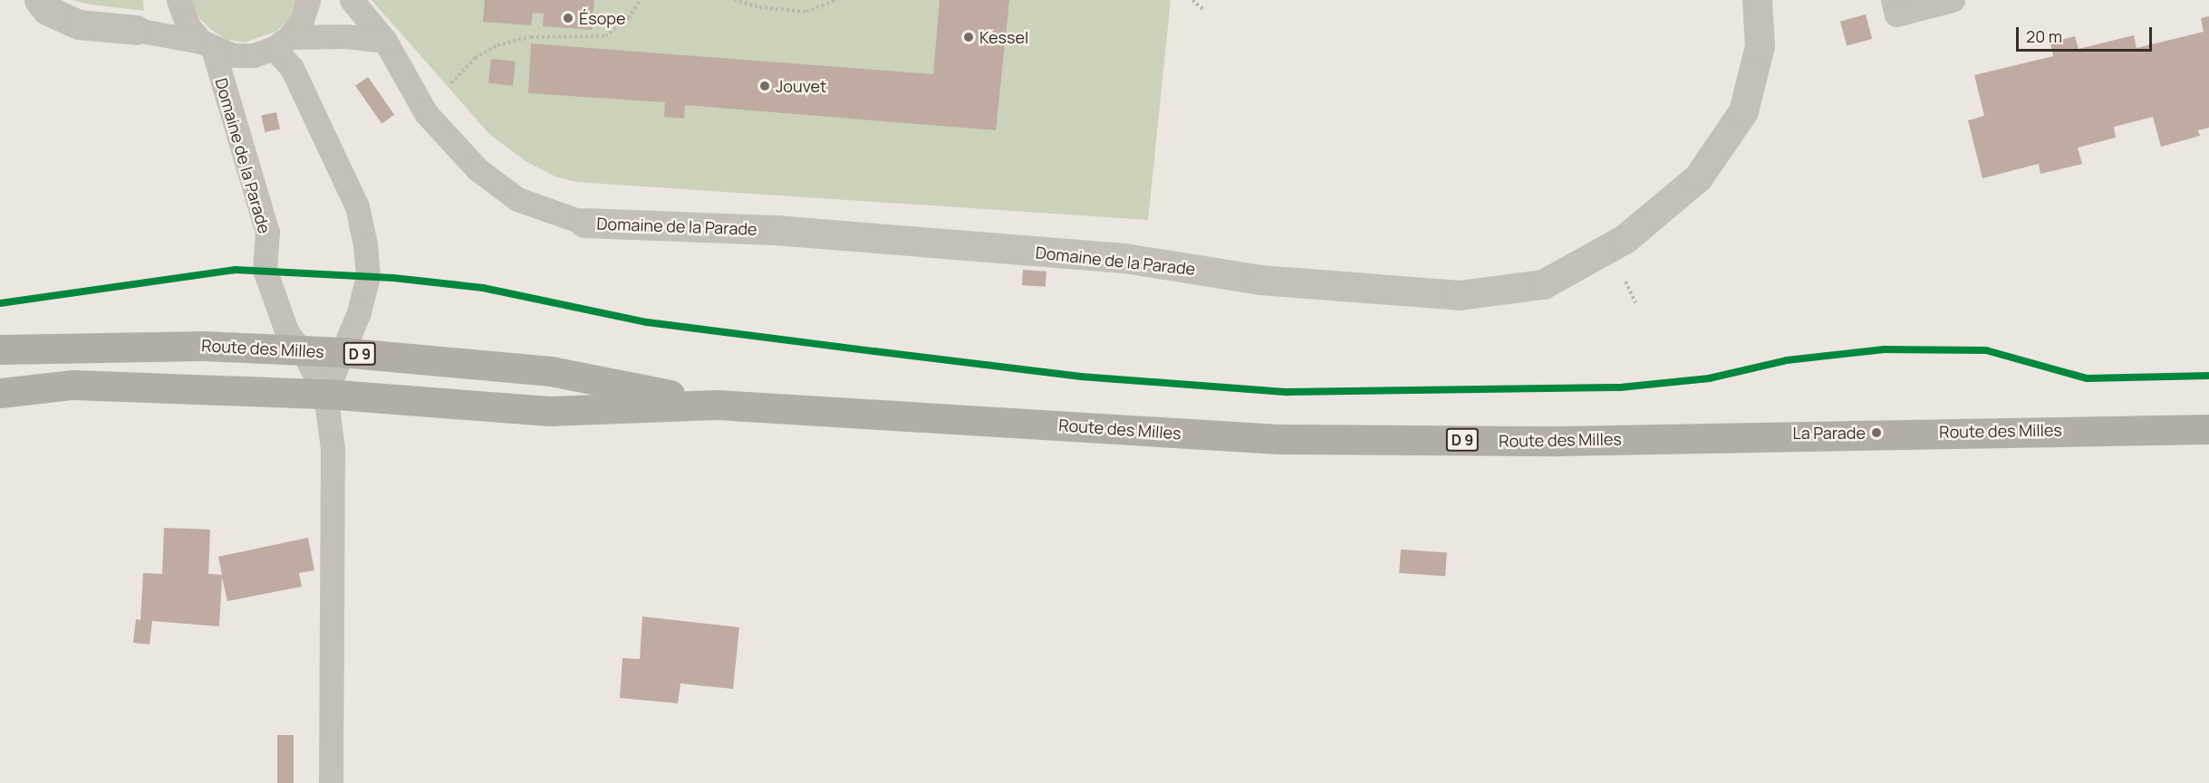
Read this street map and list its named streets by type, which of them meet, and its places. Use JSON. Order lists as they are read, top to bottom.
{
  "streets": {
    "main road": ["Route des Milles", "D 9"],
    "street": ["Domaine de la Parade"]
  },
  "crossings": [
    ["Domaine de la Parade", "Route des Milles"]
  ],
  "places": [
    "Ésope",
    "Kessel",
    "Jouvet",
    "La Parade"
  ],
  "scale_bar": "20 m"
}
